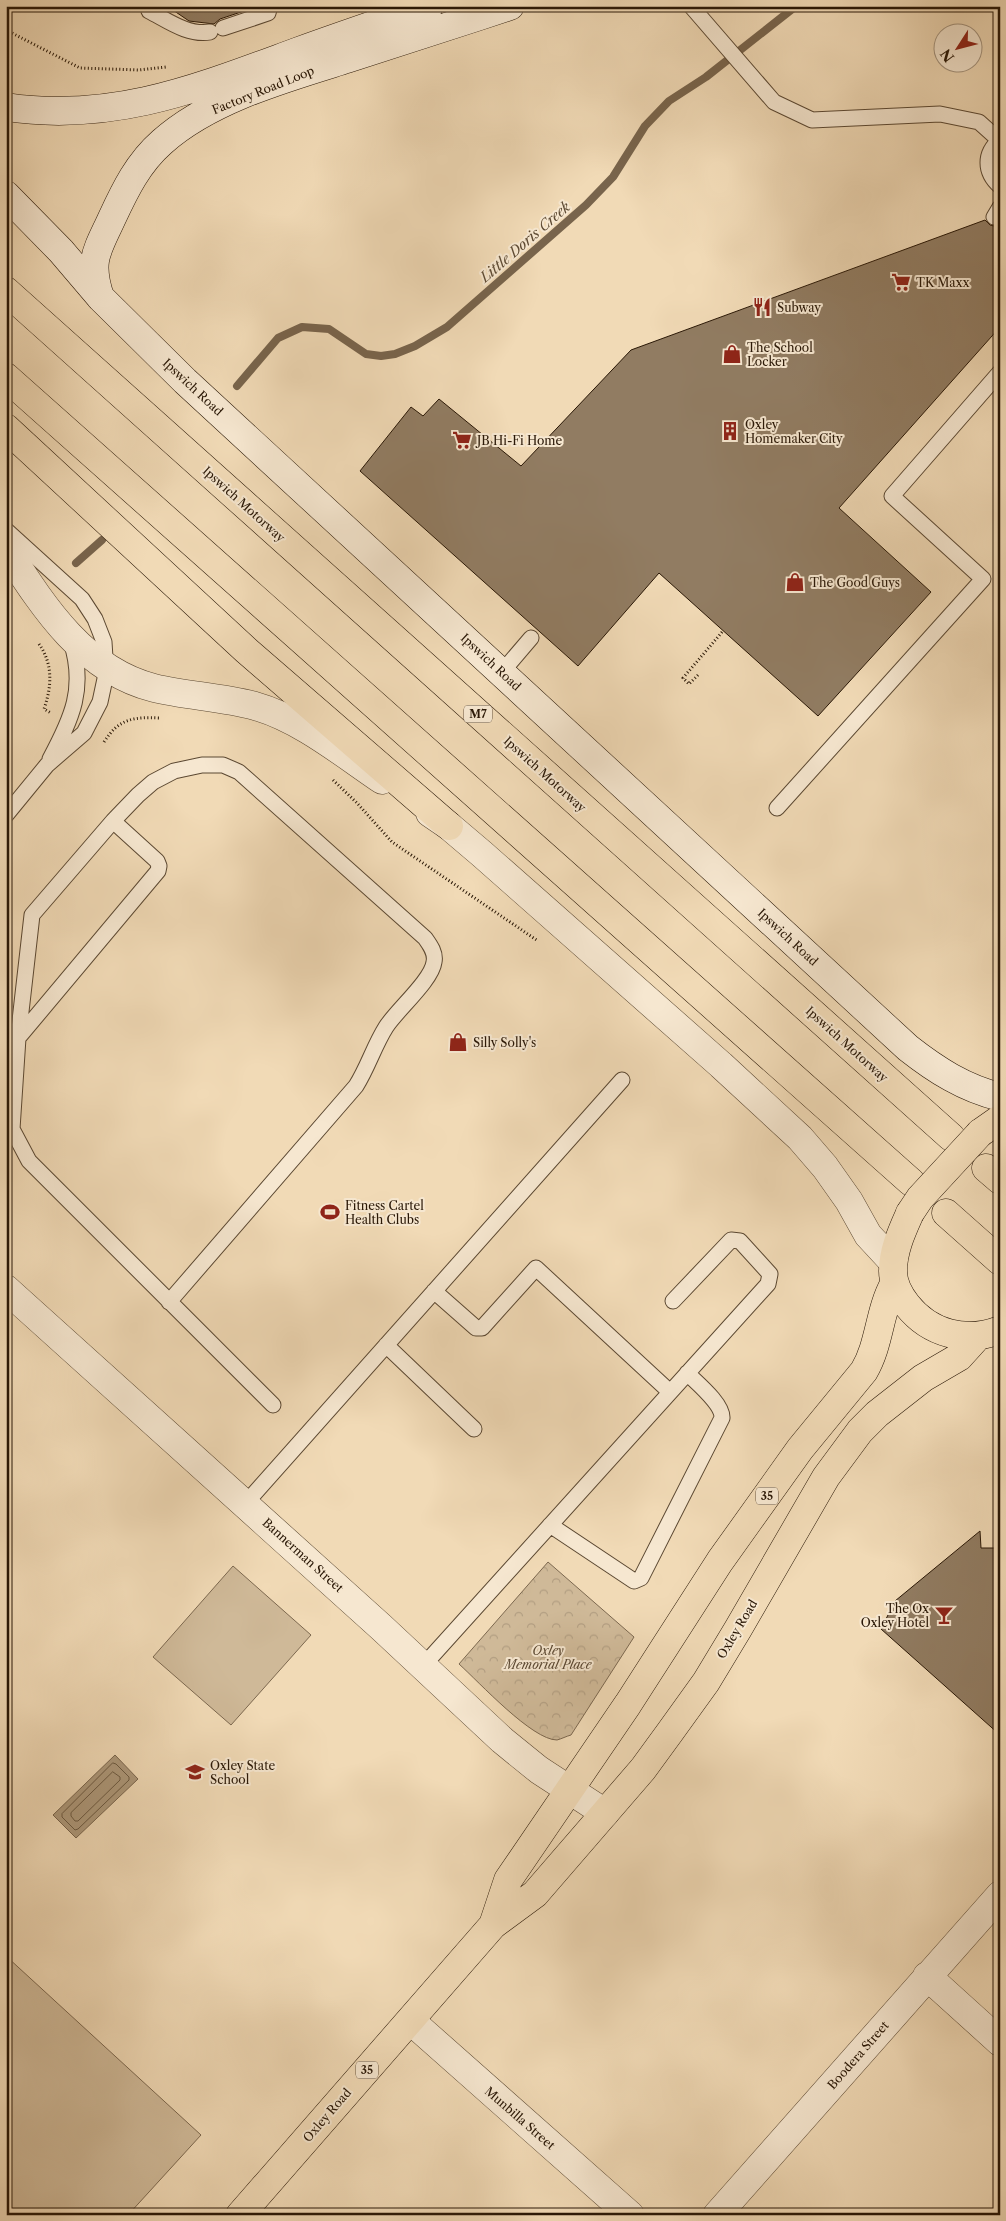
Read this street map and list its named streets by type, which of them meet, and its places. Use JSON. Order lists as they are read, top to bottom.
{
  "streets": {
    "main road": [
      "Ipswich Motorway",
      "M7",
      "35",
      "Oxley Road"
    ],
    "street": [
      "Factory Road Loop",
      "Ipswich Road",
      "Bannerman Street",
      "Boodera Street",
      "Munbilla Street"
    ]
  },
  "crossings": [
    ["Factory Road Loop", "Ipswich Road"],
    ["35", "Oxley Road"],
    ["Bannerman Street", "Oxley Road"],
    ["Oxley Road", "Munbilla Street"]
  ],
  "water": ["Little Doris Creek"],
  "parks": ["Oxley Memorial Place"],
  "places": {
    "supermarket": ["TK Maxx", "JB Hi-Fi Home"],
    "restaurant": ["Subway"],
    "shop": ["The School Locker", "The Good Guys", "Silly Solly's"],
    "building": ["Oxley Homemaker City"],
    "sports": ["Fitness Cartel Health Clubs"],
    "bar": ["The Ox Oxley Hotel"],
    "school or university": ["Oxley State School"]
  },
  "north": "bottom left"
}
